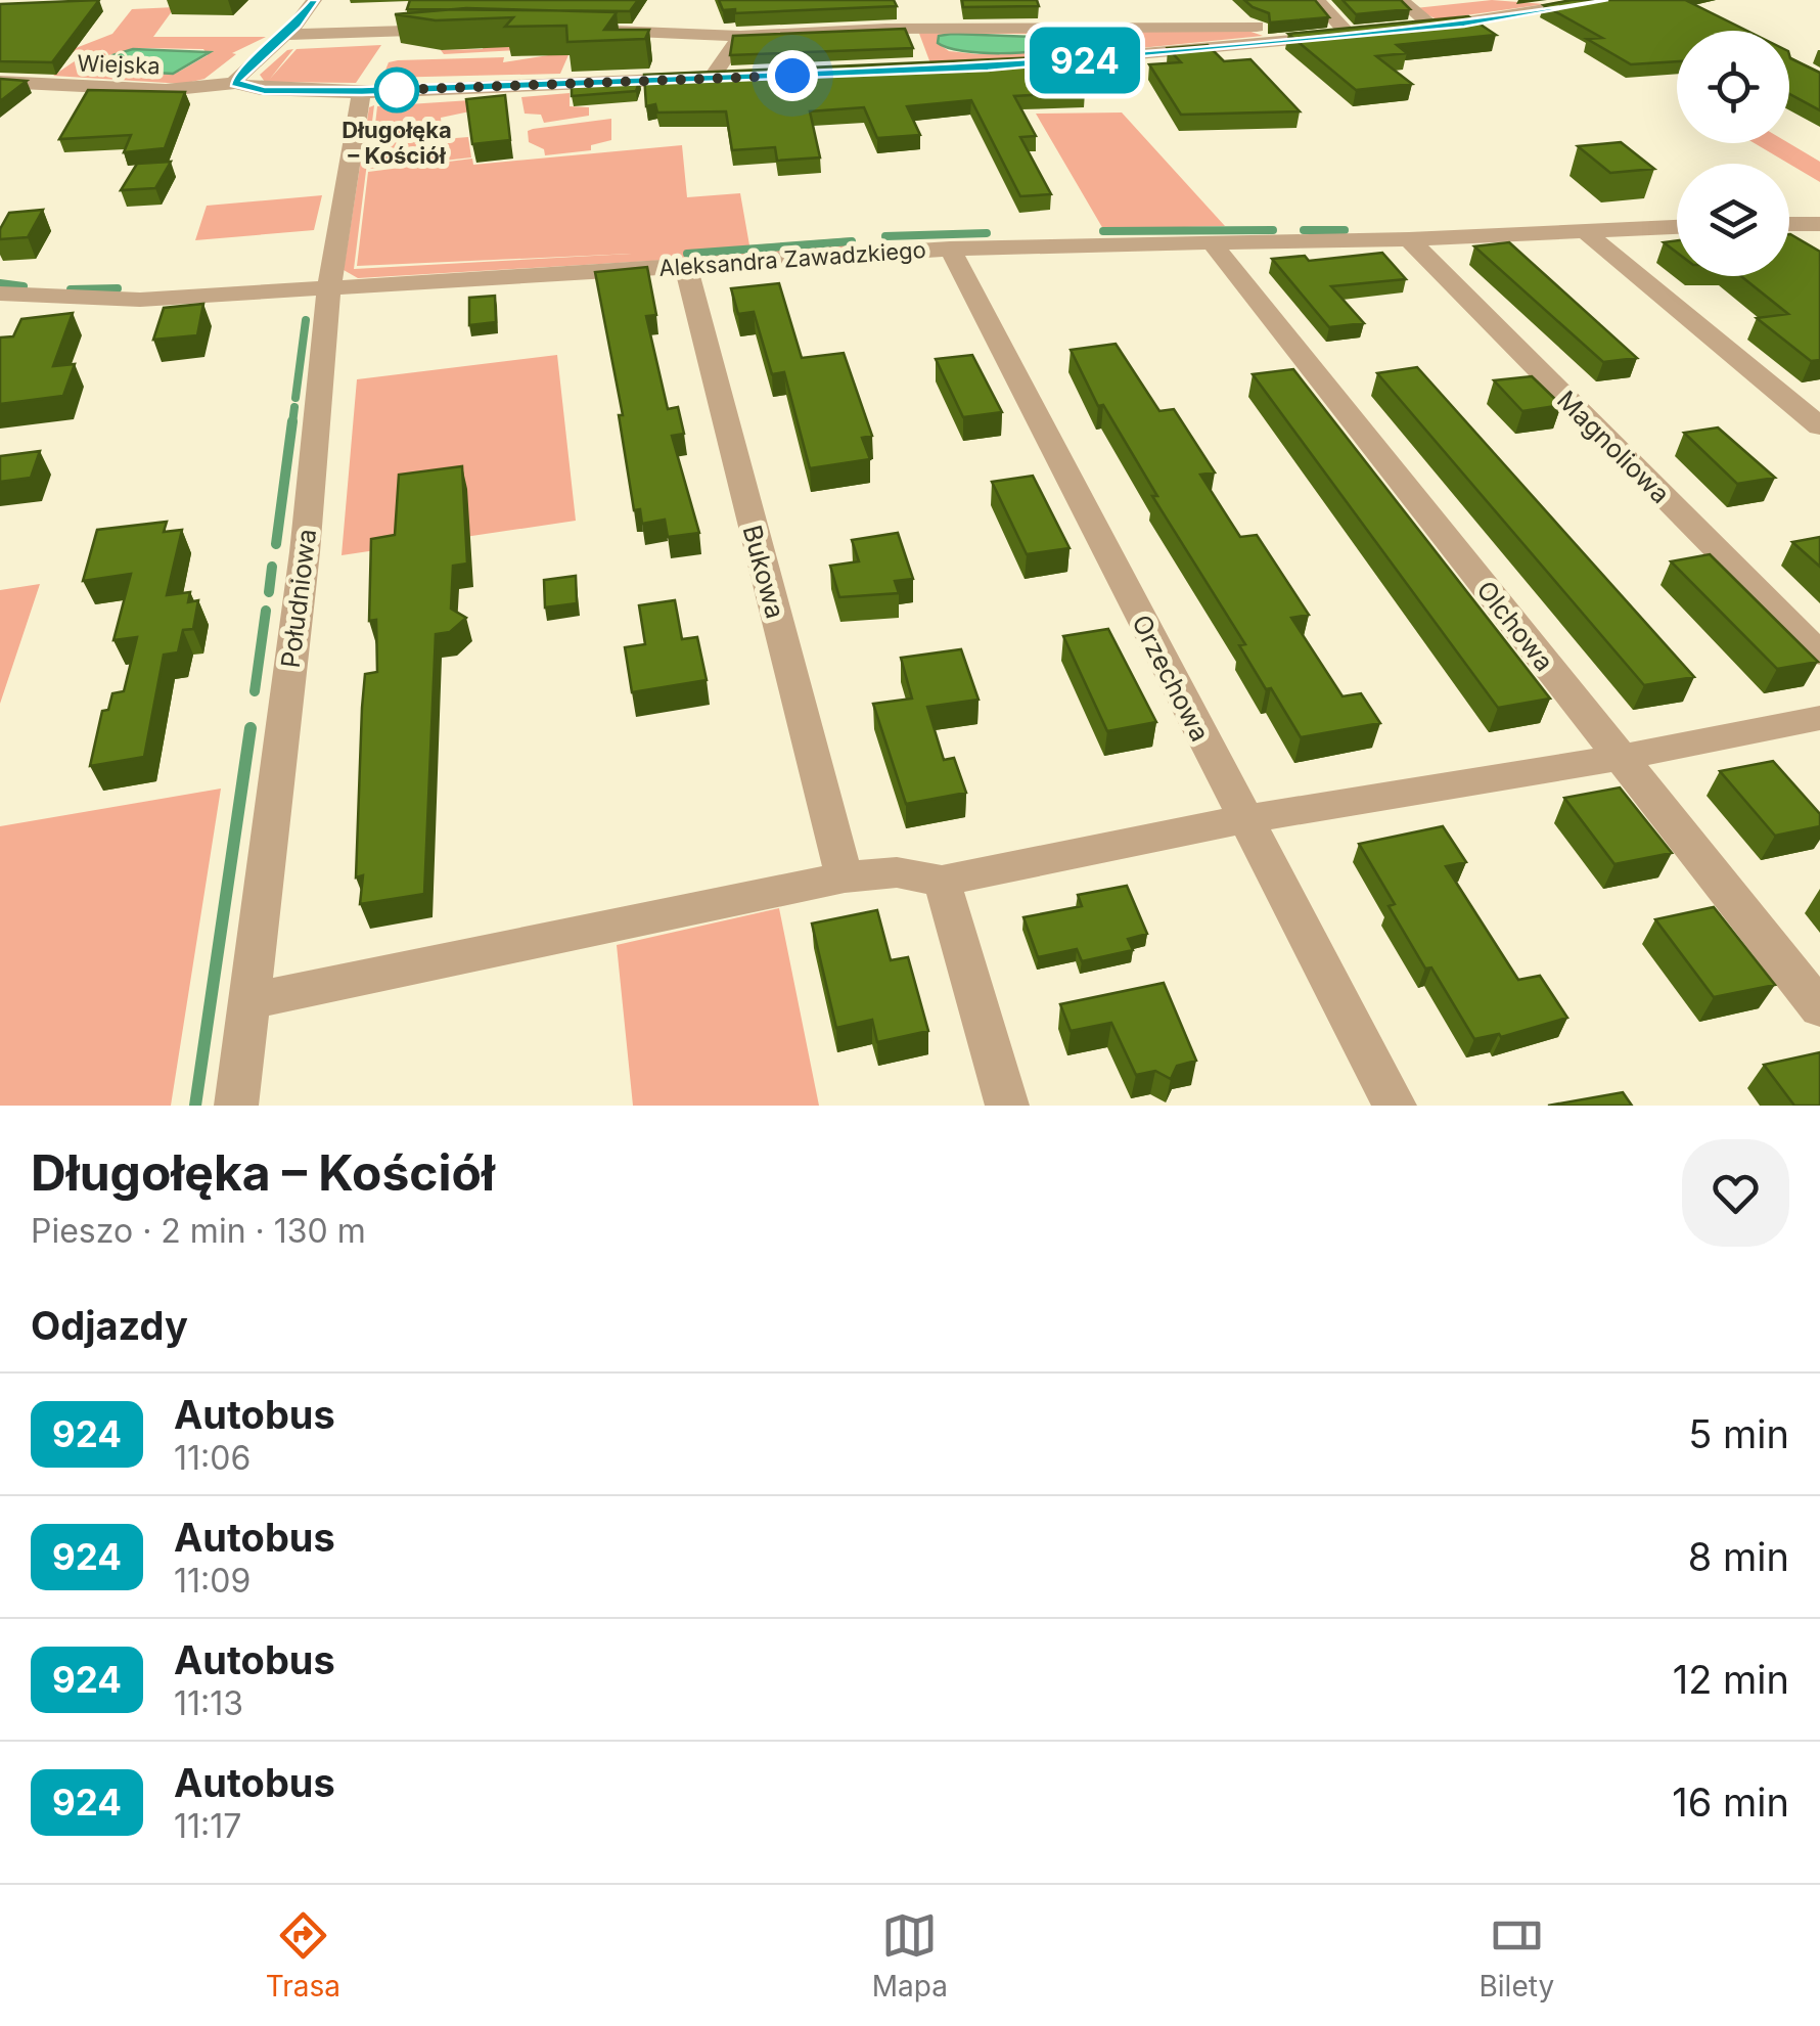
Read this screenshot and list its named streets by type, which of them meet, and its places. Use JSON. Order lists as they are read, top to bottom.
{
  "streets": {
    "street": [
      "Wiejska",
      "Aleksandra Zawadzkiego",
      "Magnoliowa",
      "Bukowa",
      "Południowa",
      "Olchowa",
      "Orzechowa"
    ]
  },
  "crossings": [
    ["Wiejska", "Południowa"],
    ["Aleksandra Zawadzkiego", "Magnoliowa"],
    ["Aleksandra Zawadzkiego", "Bukowa"],
    ["Aleksandra Zawadzkiego", "Południowa"],
    ["Aleksandra Zawadzkiego", "Olchowa"],
    ["Aleksandra Zawadzkiego", "Orzechowa"]
  ],
  "places": ["Długołęka – Kościół"],
  "lines": ["bus line 924"],
  "page": {
    "on_map": "924",
    "heading": [
      ["Długołęka – Kościół", "Pieszo · 2 min · 130 m"],
      "Odjazdy"
    ],
    "list": [
      {
        "mark": "924",
        "name": "Autobus",
        "note": "11:06",
        "value": "5 min"
      },
      {
        "mark": "924",
        "name": "Autobus",
        "note": "11:09",
        "value": "8 min"
      },
      {
        "mark": "924",
        "name": "Autobus",
        "note": "11:13",
        "value": "12 min"
      },
      {
        "mark": "924",
        "name": "Autobus",
        "note": "11:17",
        "value": "16 min"
      }
    ],
    "tabs": ["Trasa", "Mapa", "Bilety"]
  }
}
